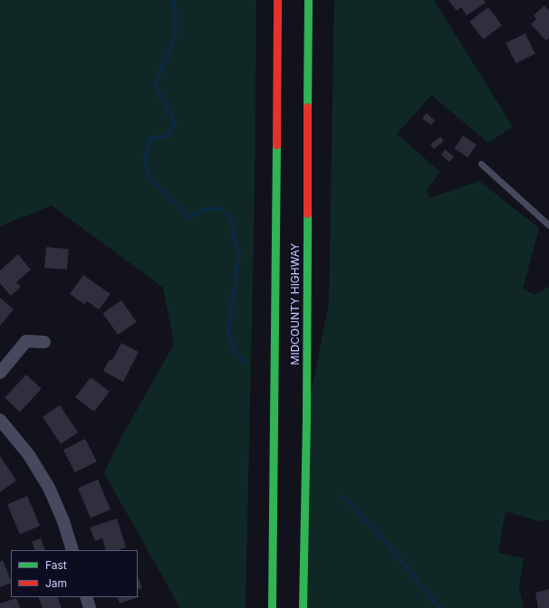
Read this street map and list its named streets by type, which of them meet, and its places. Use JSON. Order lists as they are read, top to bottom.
{
  "streets": {
    "main road": ["MIDCOUNTY HIGHWAY"]
  },
  "legend": ["Fast", "Jam"]
}
